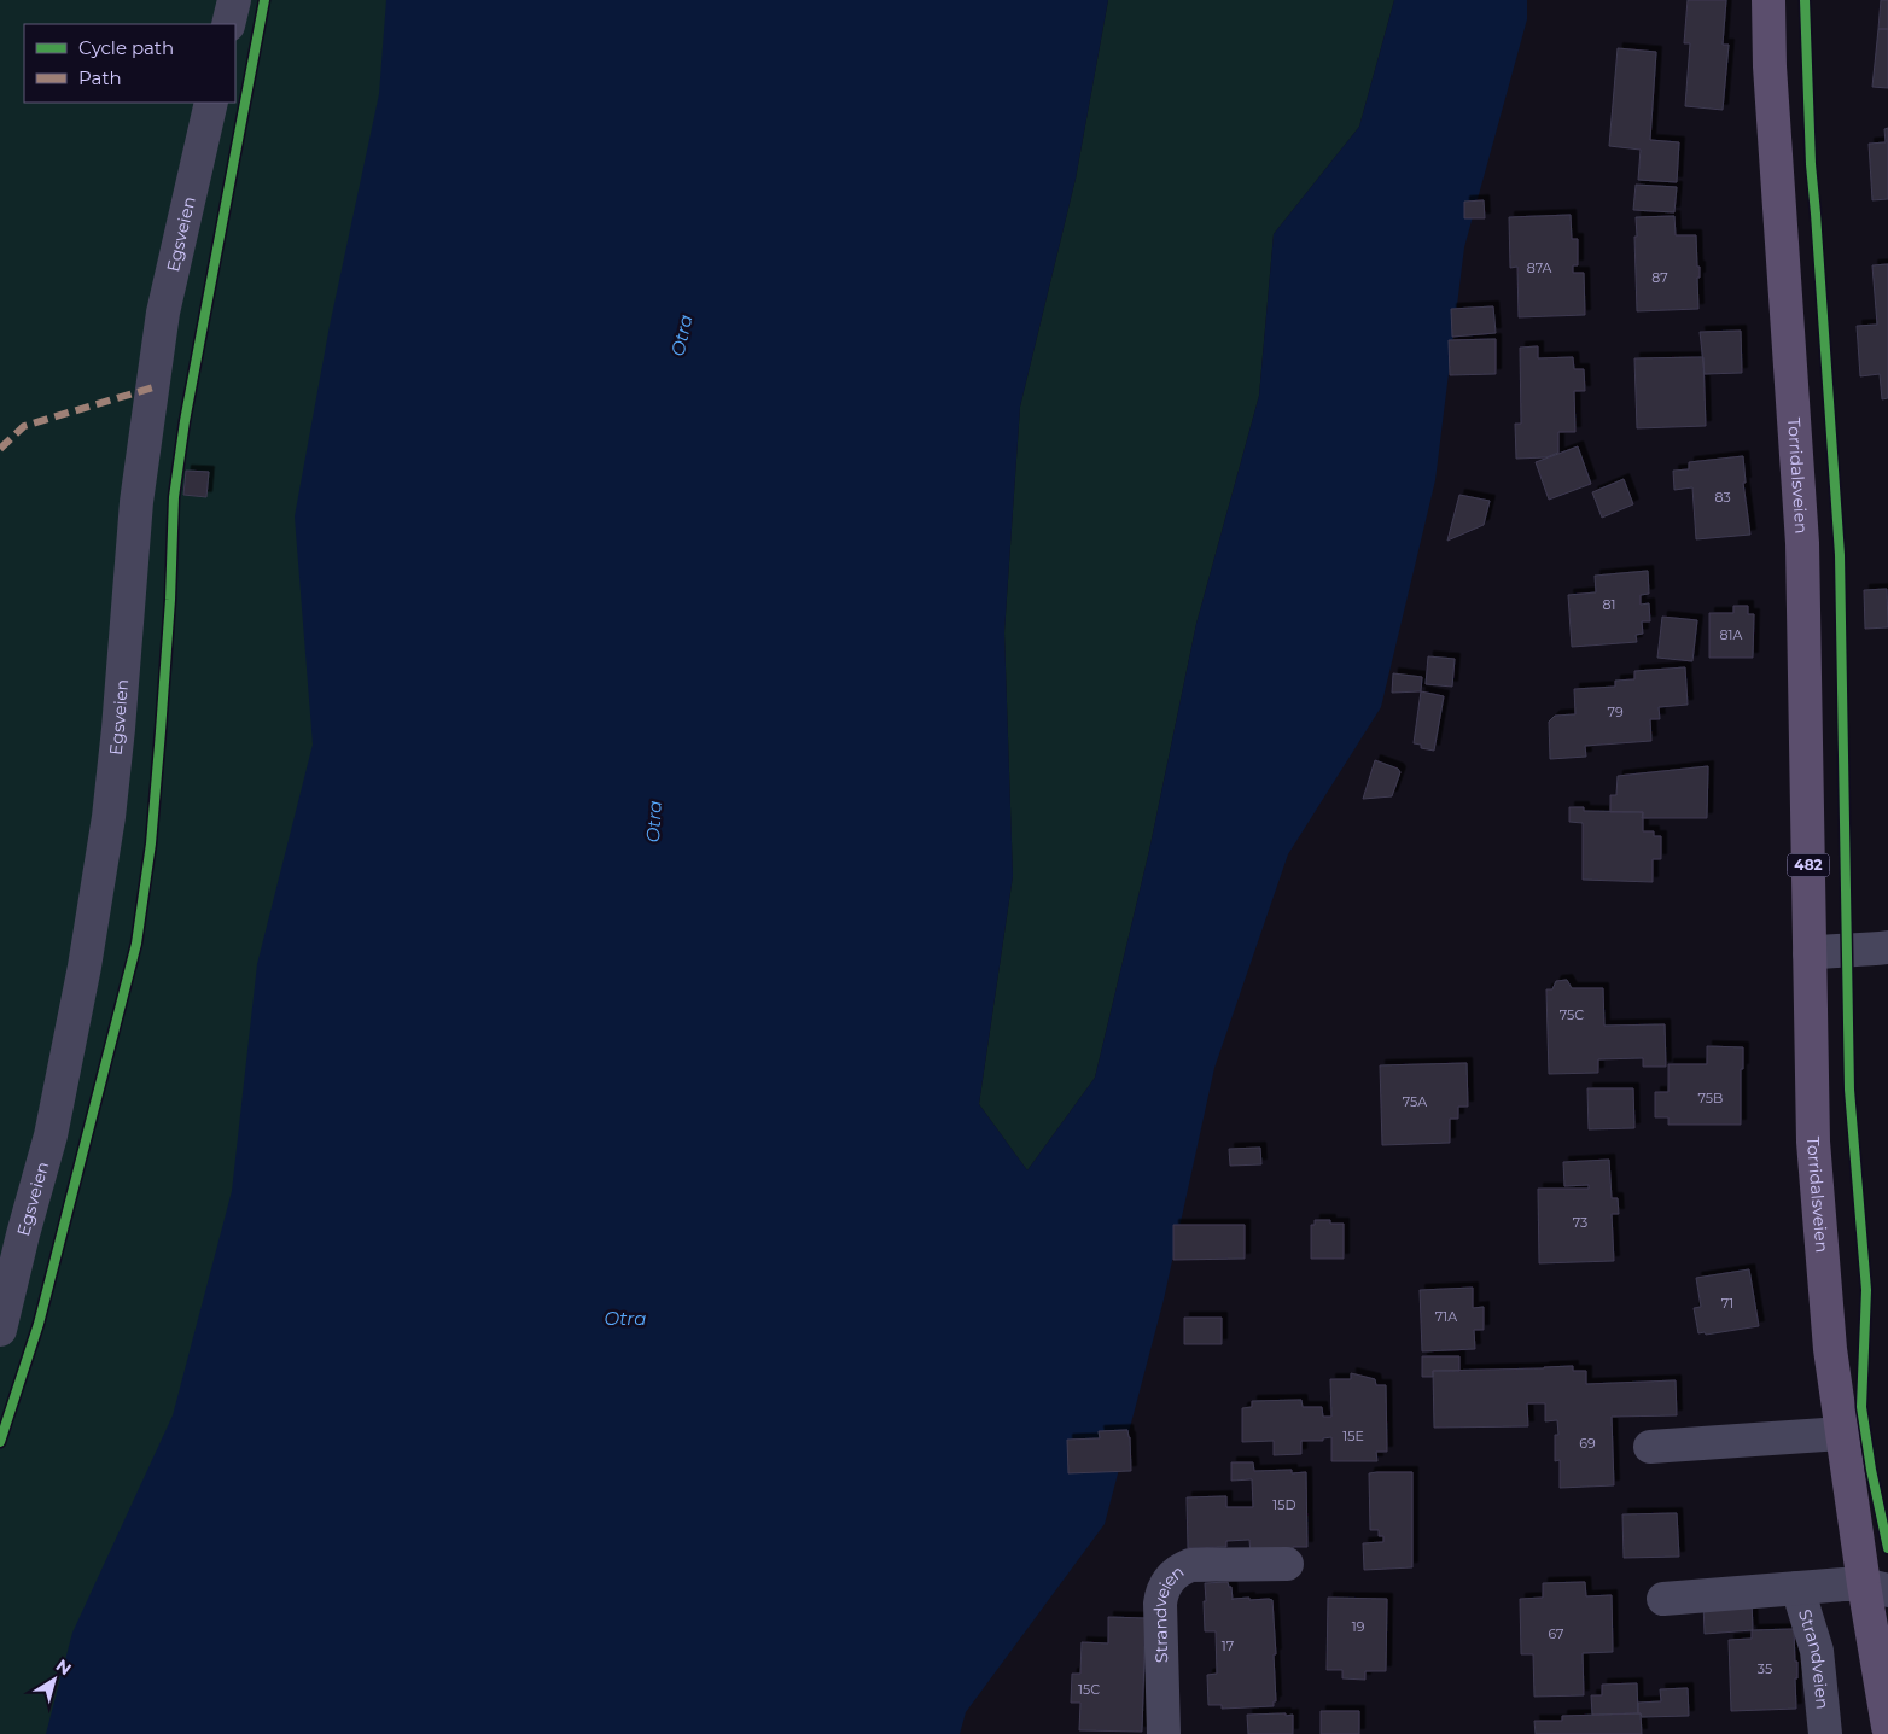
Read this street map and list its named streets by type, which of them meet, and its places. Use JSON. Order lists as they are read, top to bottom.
{
  "streets": {
    "main road": ["Torridalsveien", "482"],
    "street": ["Egsveien", "Strandveien"]
  },
  "water": ["Otra"],
  "house_numbers": [
    "87A",
    "87",
    "83",
    "81",
    "81A",
    "79",
    "75C",
    "75B",
    "75A",
    "73",
    "71",
    "71A",
    "15E",
    "69",
    "15D",
    "19",
    "67",
    "17",
    "35",
    "15C"
  ],
  "legend": ["Cycle path", "Path"],
  "north": "top right"
}
